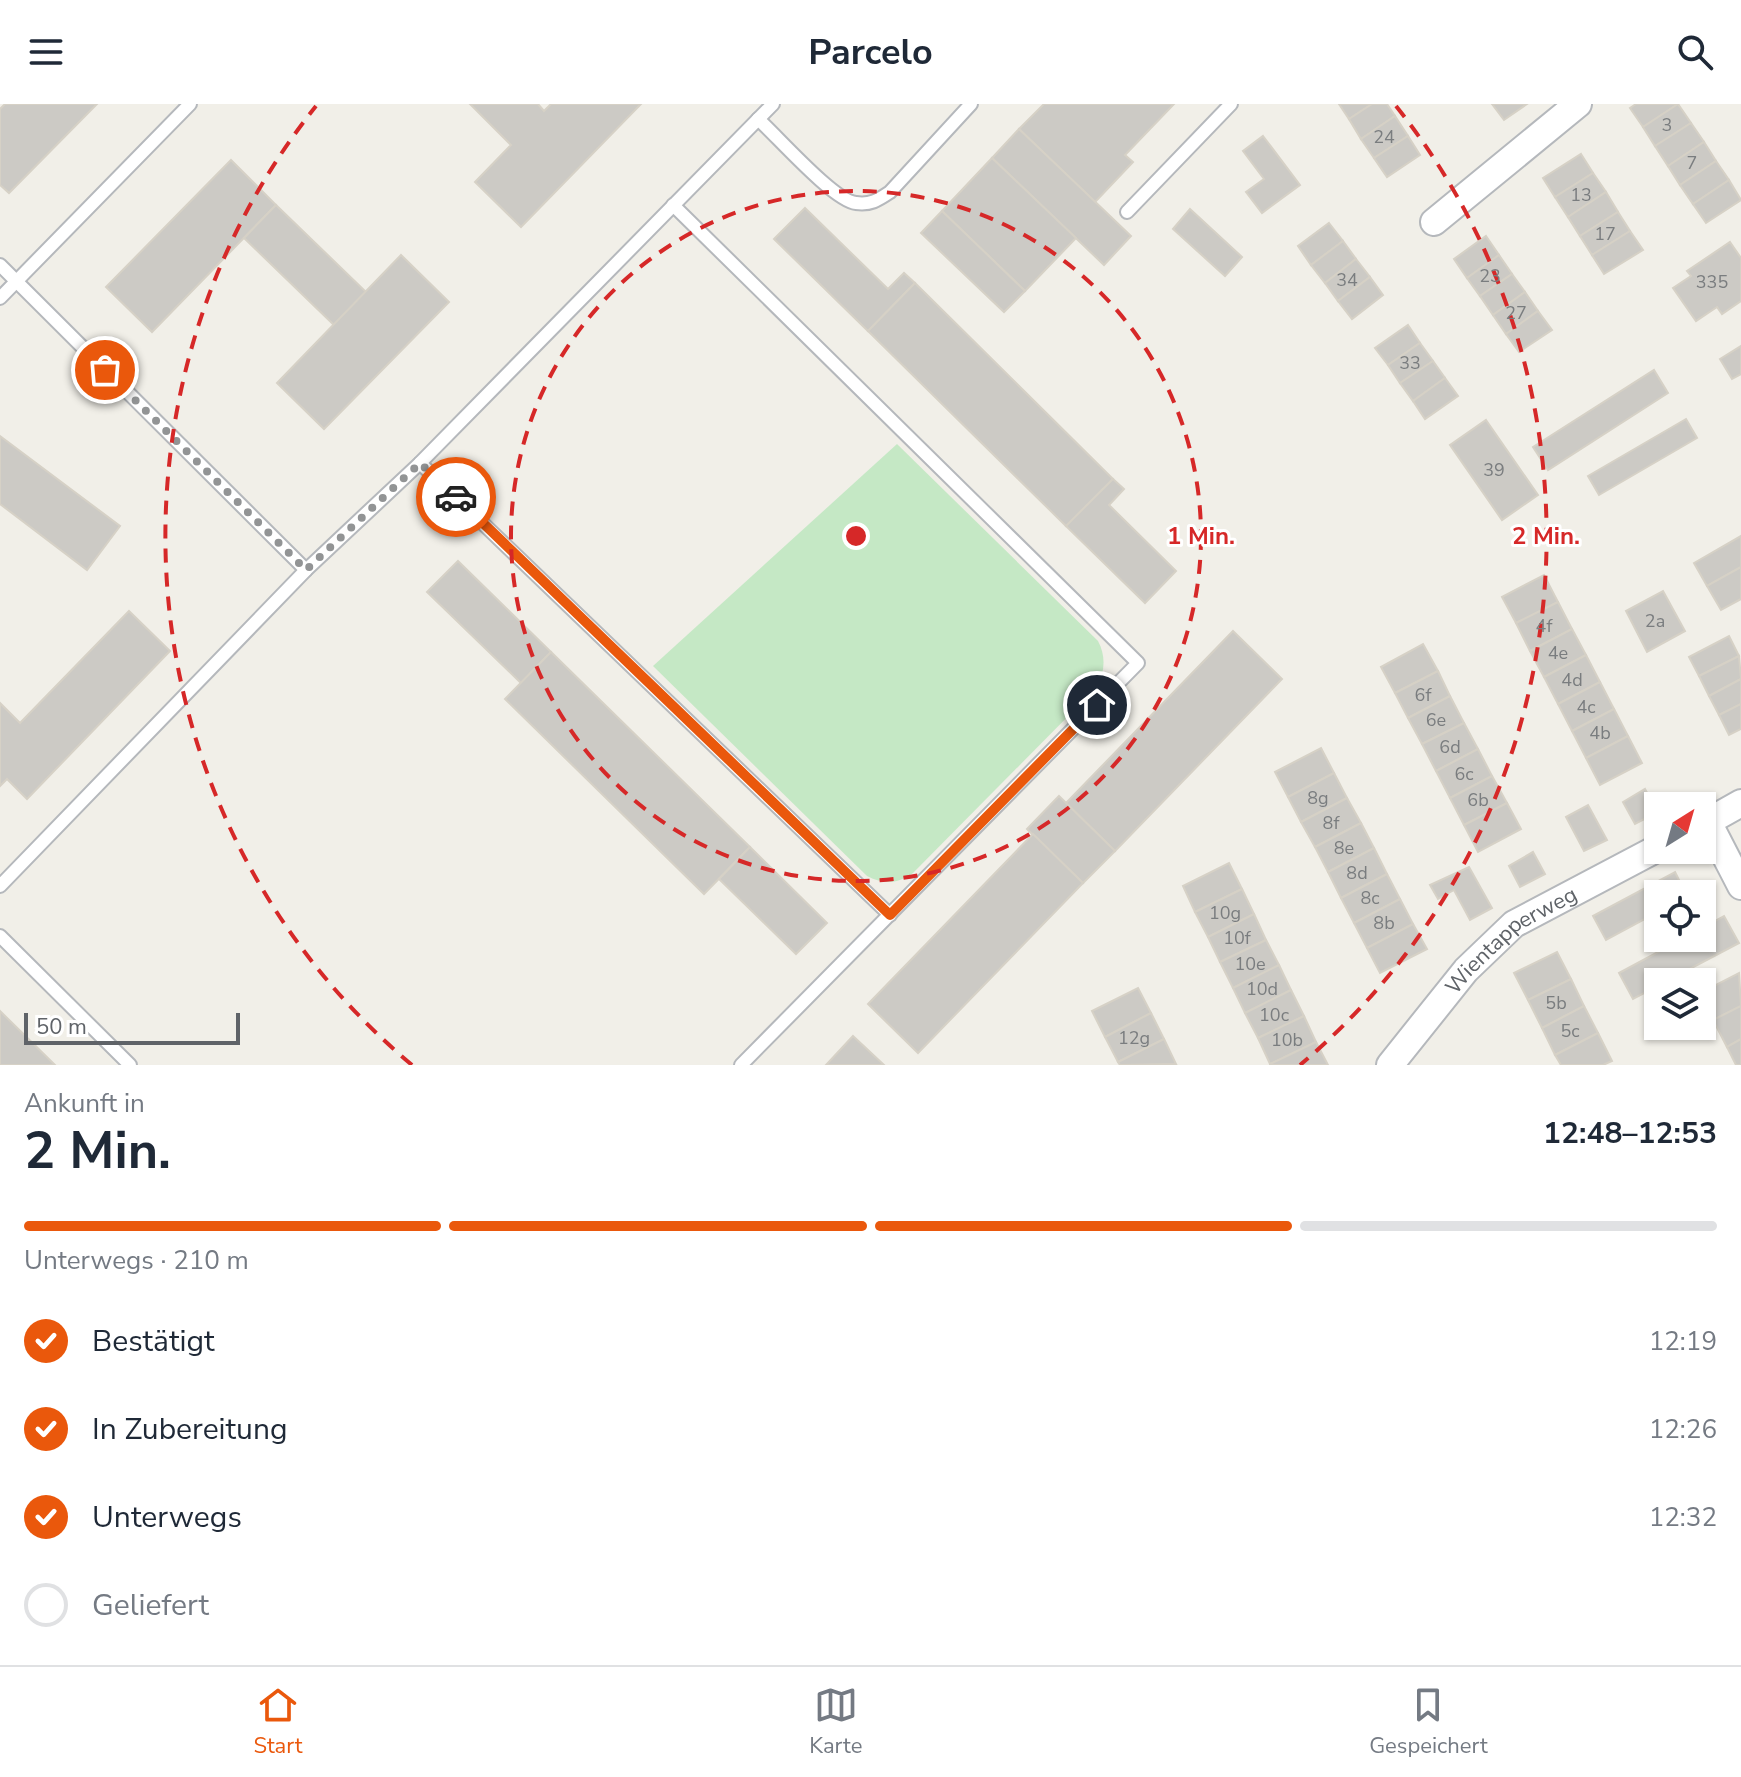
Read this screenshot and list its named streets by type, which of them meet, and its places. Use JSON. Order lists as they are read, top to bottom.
{
  "streets": {
    "street": ["Wientapperweg"]
  },
  "house_numbers": [
    "3",
    "24",
    "7",
    "13",
    "17",
    "23",
    "34",
    "335",
    "27",
    "33",
    "39",
    "2a",
    "4f",
    "4e",
    "4d",
    "6f",
    "4c",
    "6e",
    "4b",
    "6d",
    "6c",
    "8g",
    "6b",
    "8f",
    "8e",
    "8d",
    "8c",
    "10g",
    "8b",
    "10f",
    "10e",
    "10d",
    "5b",
    "10c",
    "5c",
    "12g",
    "10b"
  ],
  "scale_bar": "50 m",
  "north": "top right",
  "page": {
    "header": "Parcelo",
    "scale": "50 m",
    "heading": ["2 Min.", "Ankunft in", "12:48–12:53"],
    "bar": "Unterwegs · 210 m",
    "list": [
      ["Bestätigt", "12:19"],
      ["In Zubereitung", "12:26"],
      ["Unterwegs", "12:32"],
      "Geliefert"
    ],
    "tabs": ["Start", "Karte", "Gespeichert"]
  },
  "rings": ["1 Min.", "2 Min."]
}
